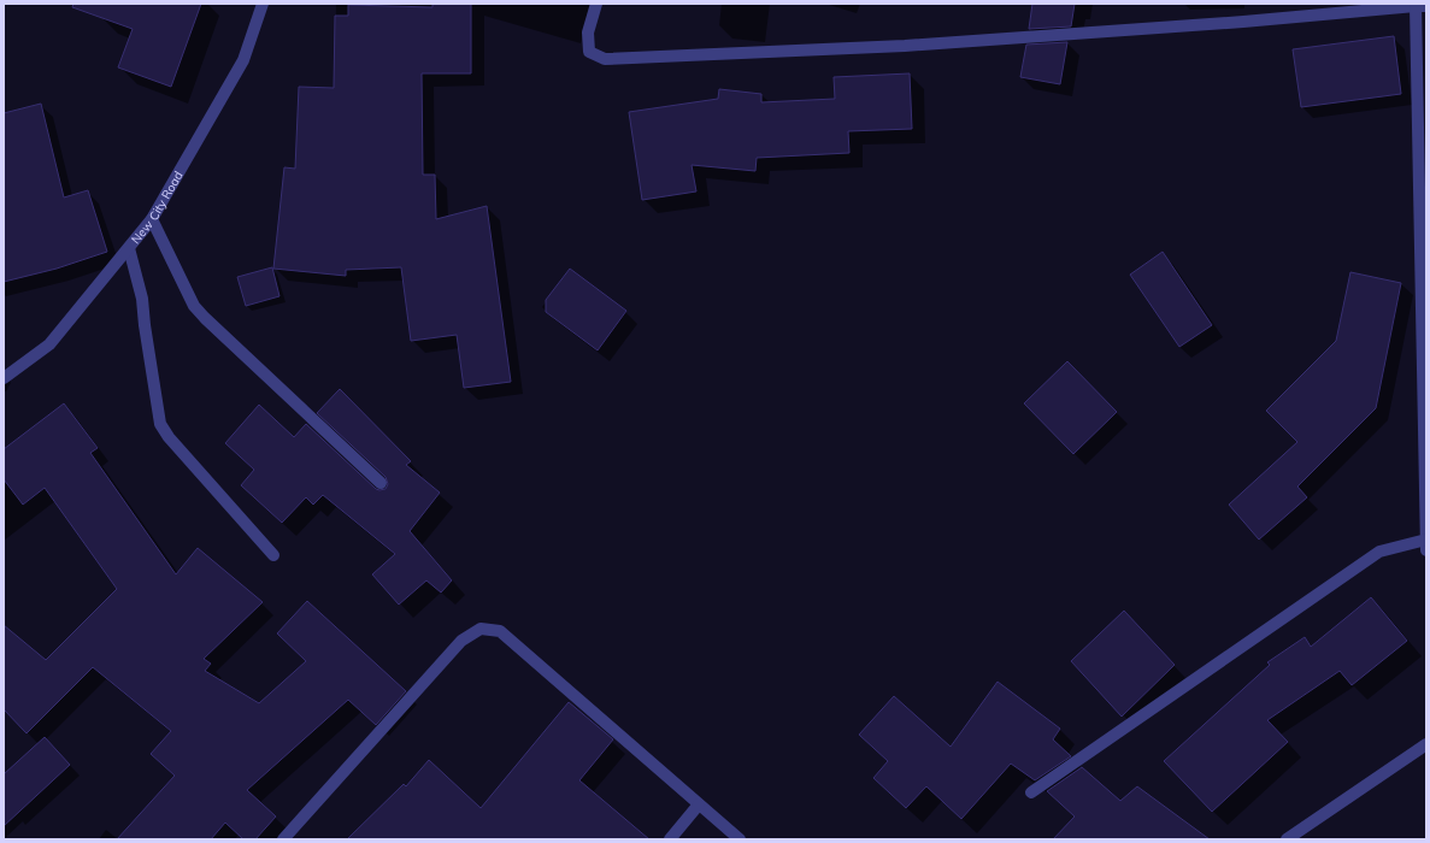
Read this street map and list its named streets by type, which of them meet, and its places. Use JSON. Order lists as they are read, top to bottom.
{
  "streets": {
    "street": ["New City Road"]
  }
}
